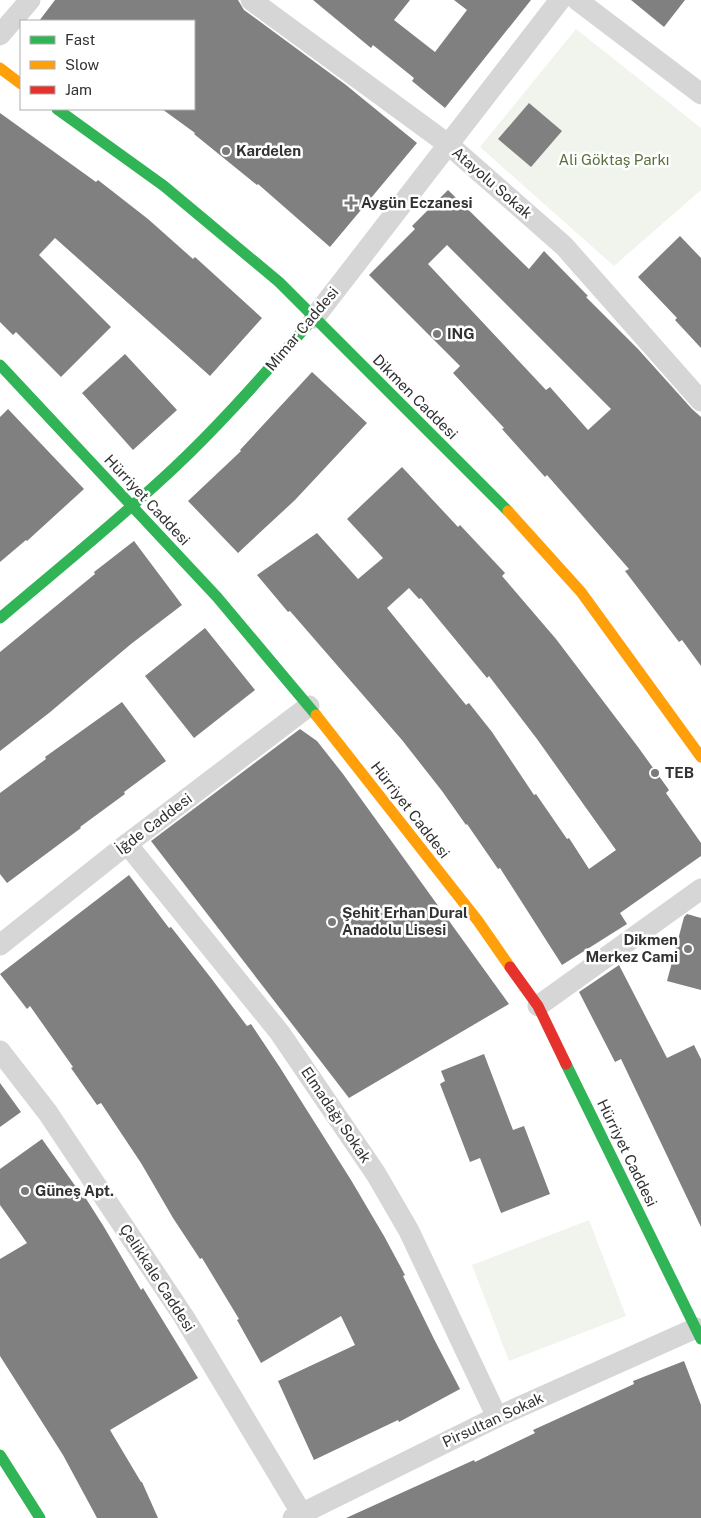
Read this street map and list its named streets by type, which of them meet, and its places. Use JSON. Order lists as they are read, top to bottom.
{
  "streets": {
    "main road": ["Mimar Caddesi", "Dikmen Caddesi", "Hürriyet Caddesi"],
    "street": [
      "Atayolu Sokak",
      "İğde Caddesi",
      "Elmadağı Sokak",
      "Çelikkale Caddesi",
      "Pirsultan Sokak"
    ]
  },
  "crossings": [
    ["Atayolu Sokak", "Mimar Caddesi"],
    ["Mimar Caddesi", "Dikmen Caddesi"],
    ["Mimar Caddesi", "Hürriyet Caddesi"],
    ["Hürriyet Caddesi", "İğde Caddesi"],
    ["Hürriyet Caddesi", "Pirsultan Sokak"],
    ["İğde Caddesi", "Elmadağı Sokak"],
    ["Elmadağı Sokak", "Pirsultan Sokak"],
    ["Çelikkale Caddesi", "Pirsultan Sokak"]
  ],
  "parks": ["Ali Göktaş Parkı"],
  "places": {
    "other": [
      "Kardelen",
      "ING",
      "TEB",
      "Şehit Erhan Dural Anadolu Lisesi",
      "Dikmen Merkez Cami",
      "Güneş Apt."
    ],
    "health": ["Aygün Eczanesi"]
  },
  "legend": ["Fast", "Slow", "Jam"]
}
